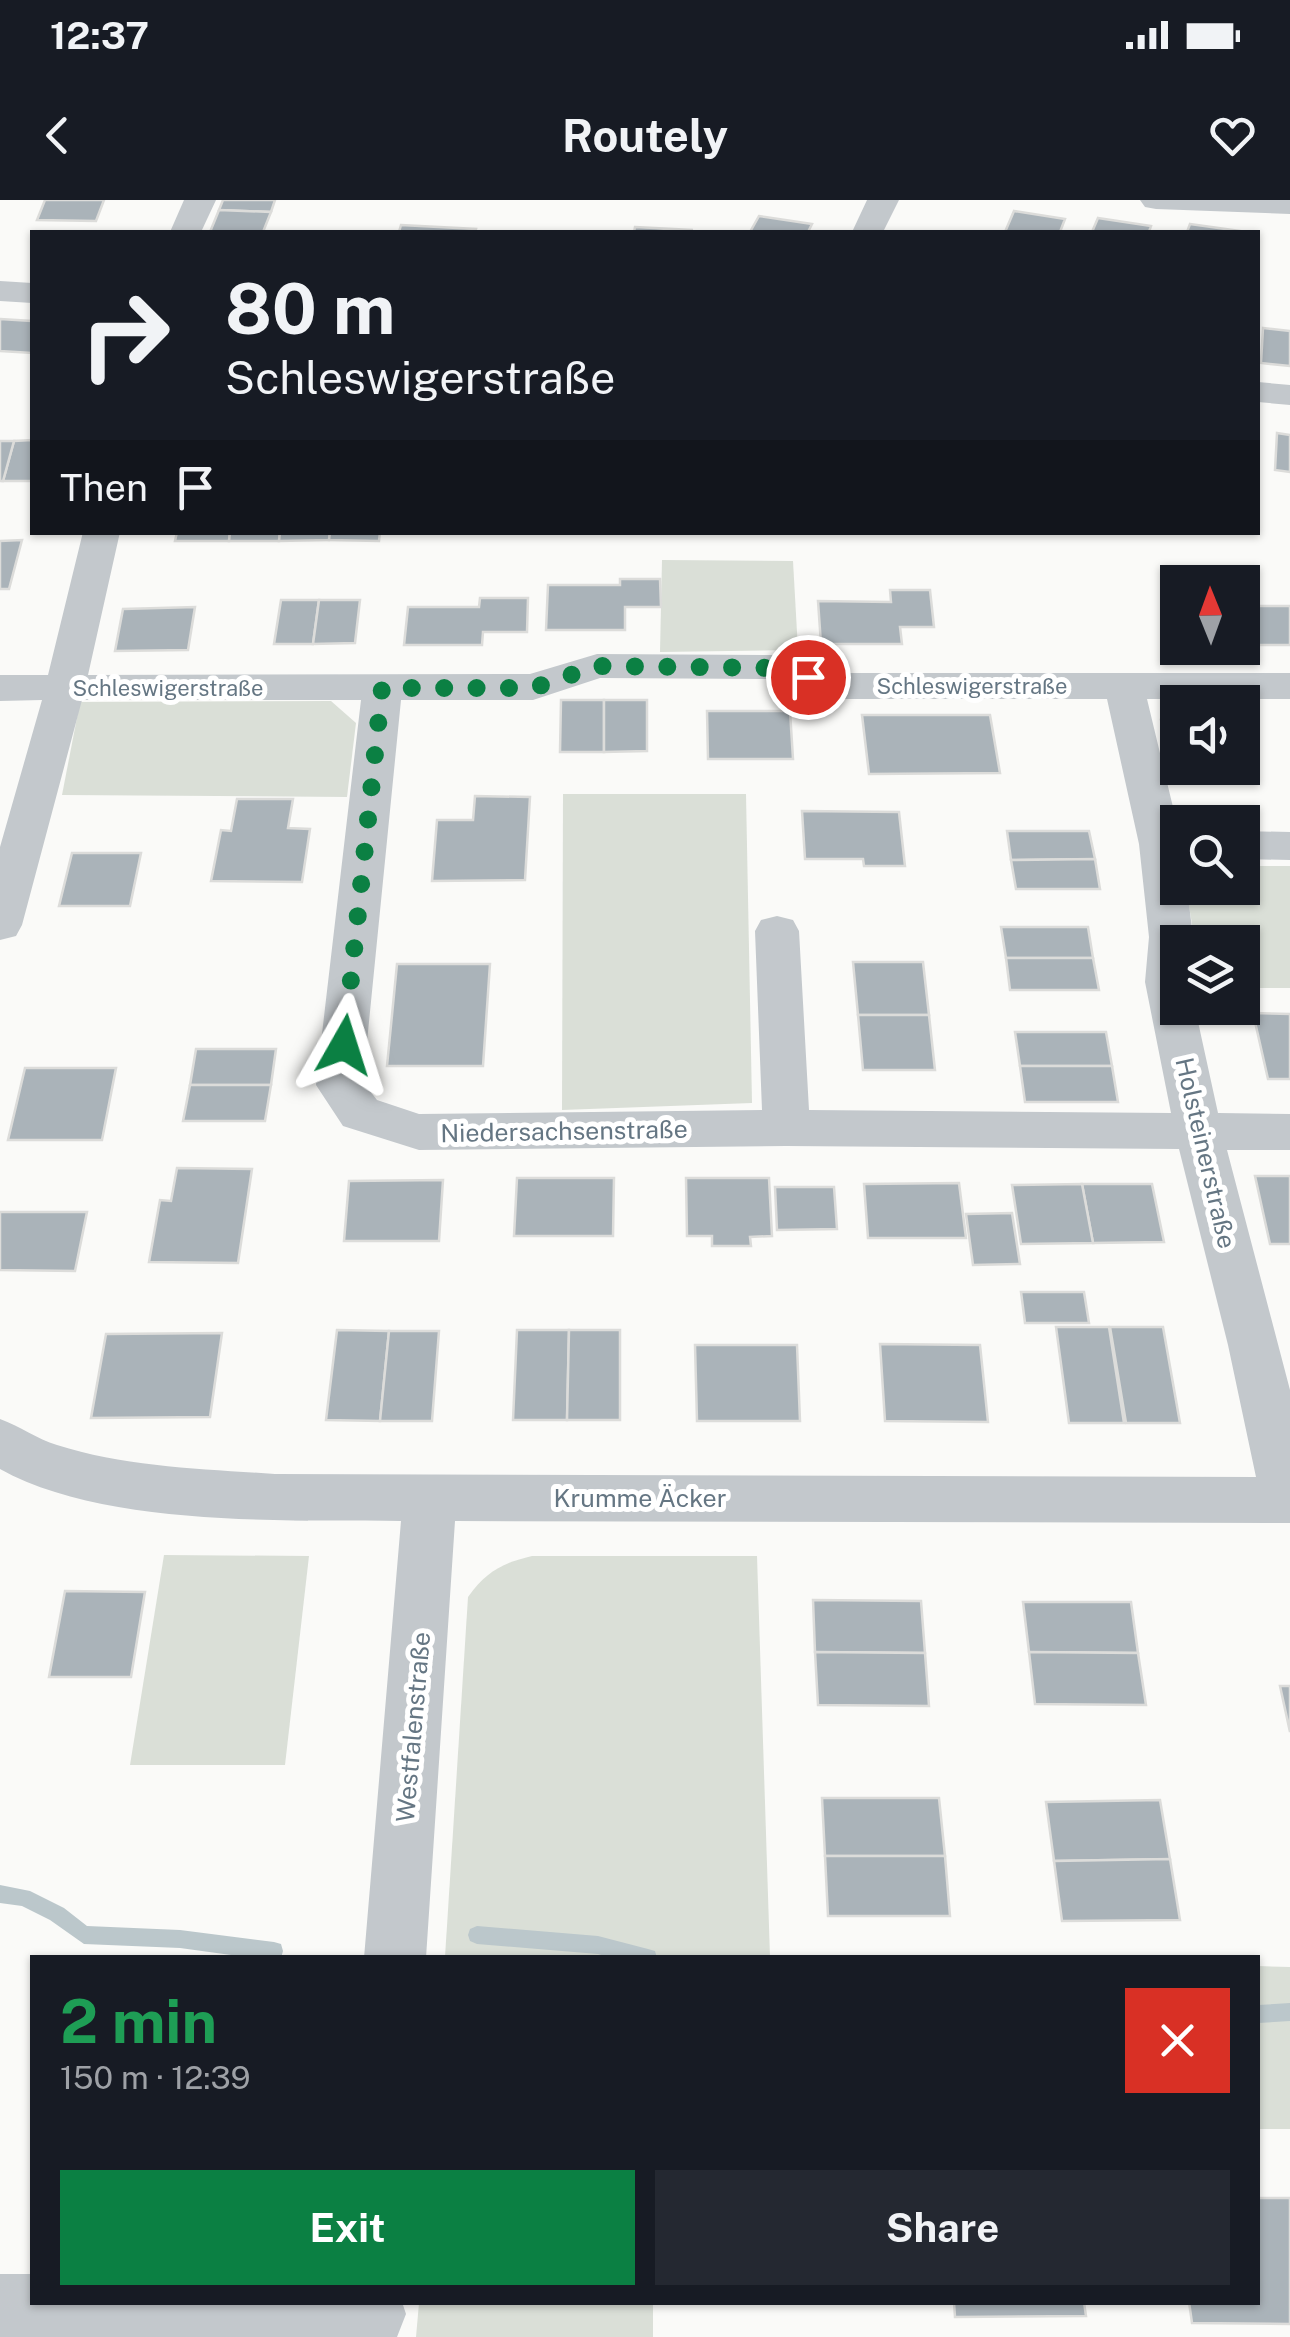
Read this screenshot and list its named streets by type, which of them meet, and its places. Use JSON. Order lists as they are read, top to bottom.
{
  "streets": {
    "street": [
      "Schleswigerstraße",
      "Niedersachsenstraße",
      "Holsteinerstraße",
      "Krumme Äcker",
      "Westfalenstraße"
    ]
  },
  "crossings": [
    ["Schleswigerstraße", "Niedersachsenstraße"],
    ["Schleswigerstraße", "Holsteinerstraße"],
    ["Niedersachsenstraße", "Holsteinerstraße"],
    ["Holsteinerstraße", "Krumme Äcker"],
    ["Krumme Äcker", "Westfalenstraße"]
  ],
  "north": "top",
  "page": {
    "status": "12:37",
    "header": "Routely",
    "turn": ["80 m", "Schleswigerstraße"],
    "then": "Then",
    "heading": ["2 min", "150 m · 12:39"],
    "buttons": ["Exit", "Share"]
  }
}
